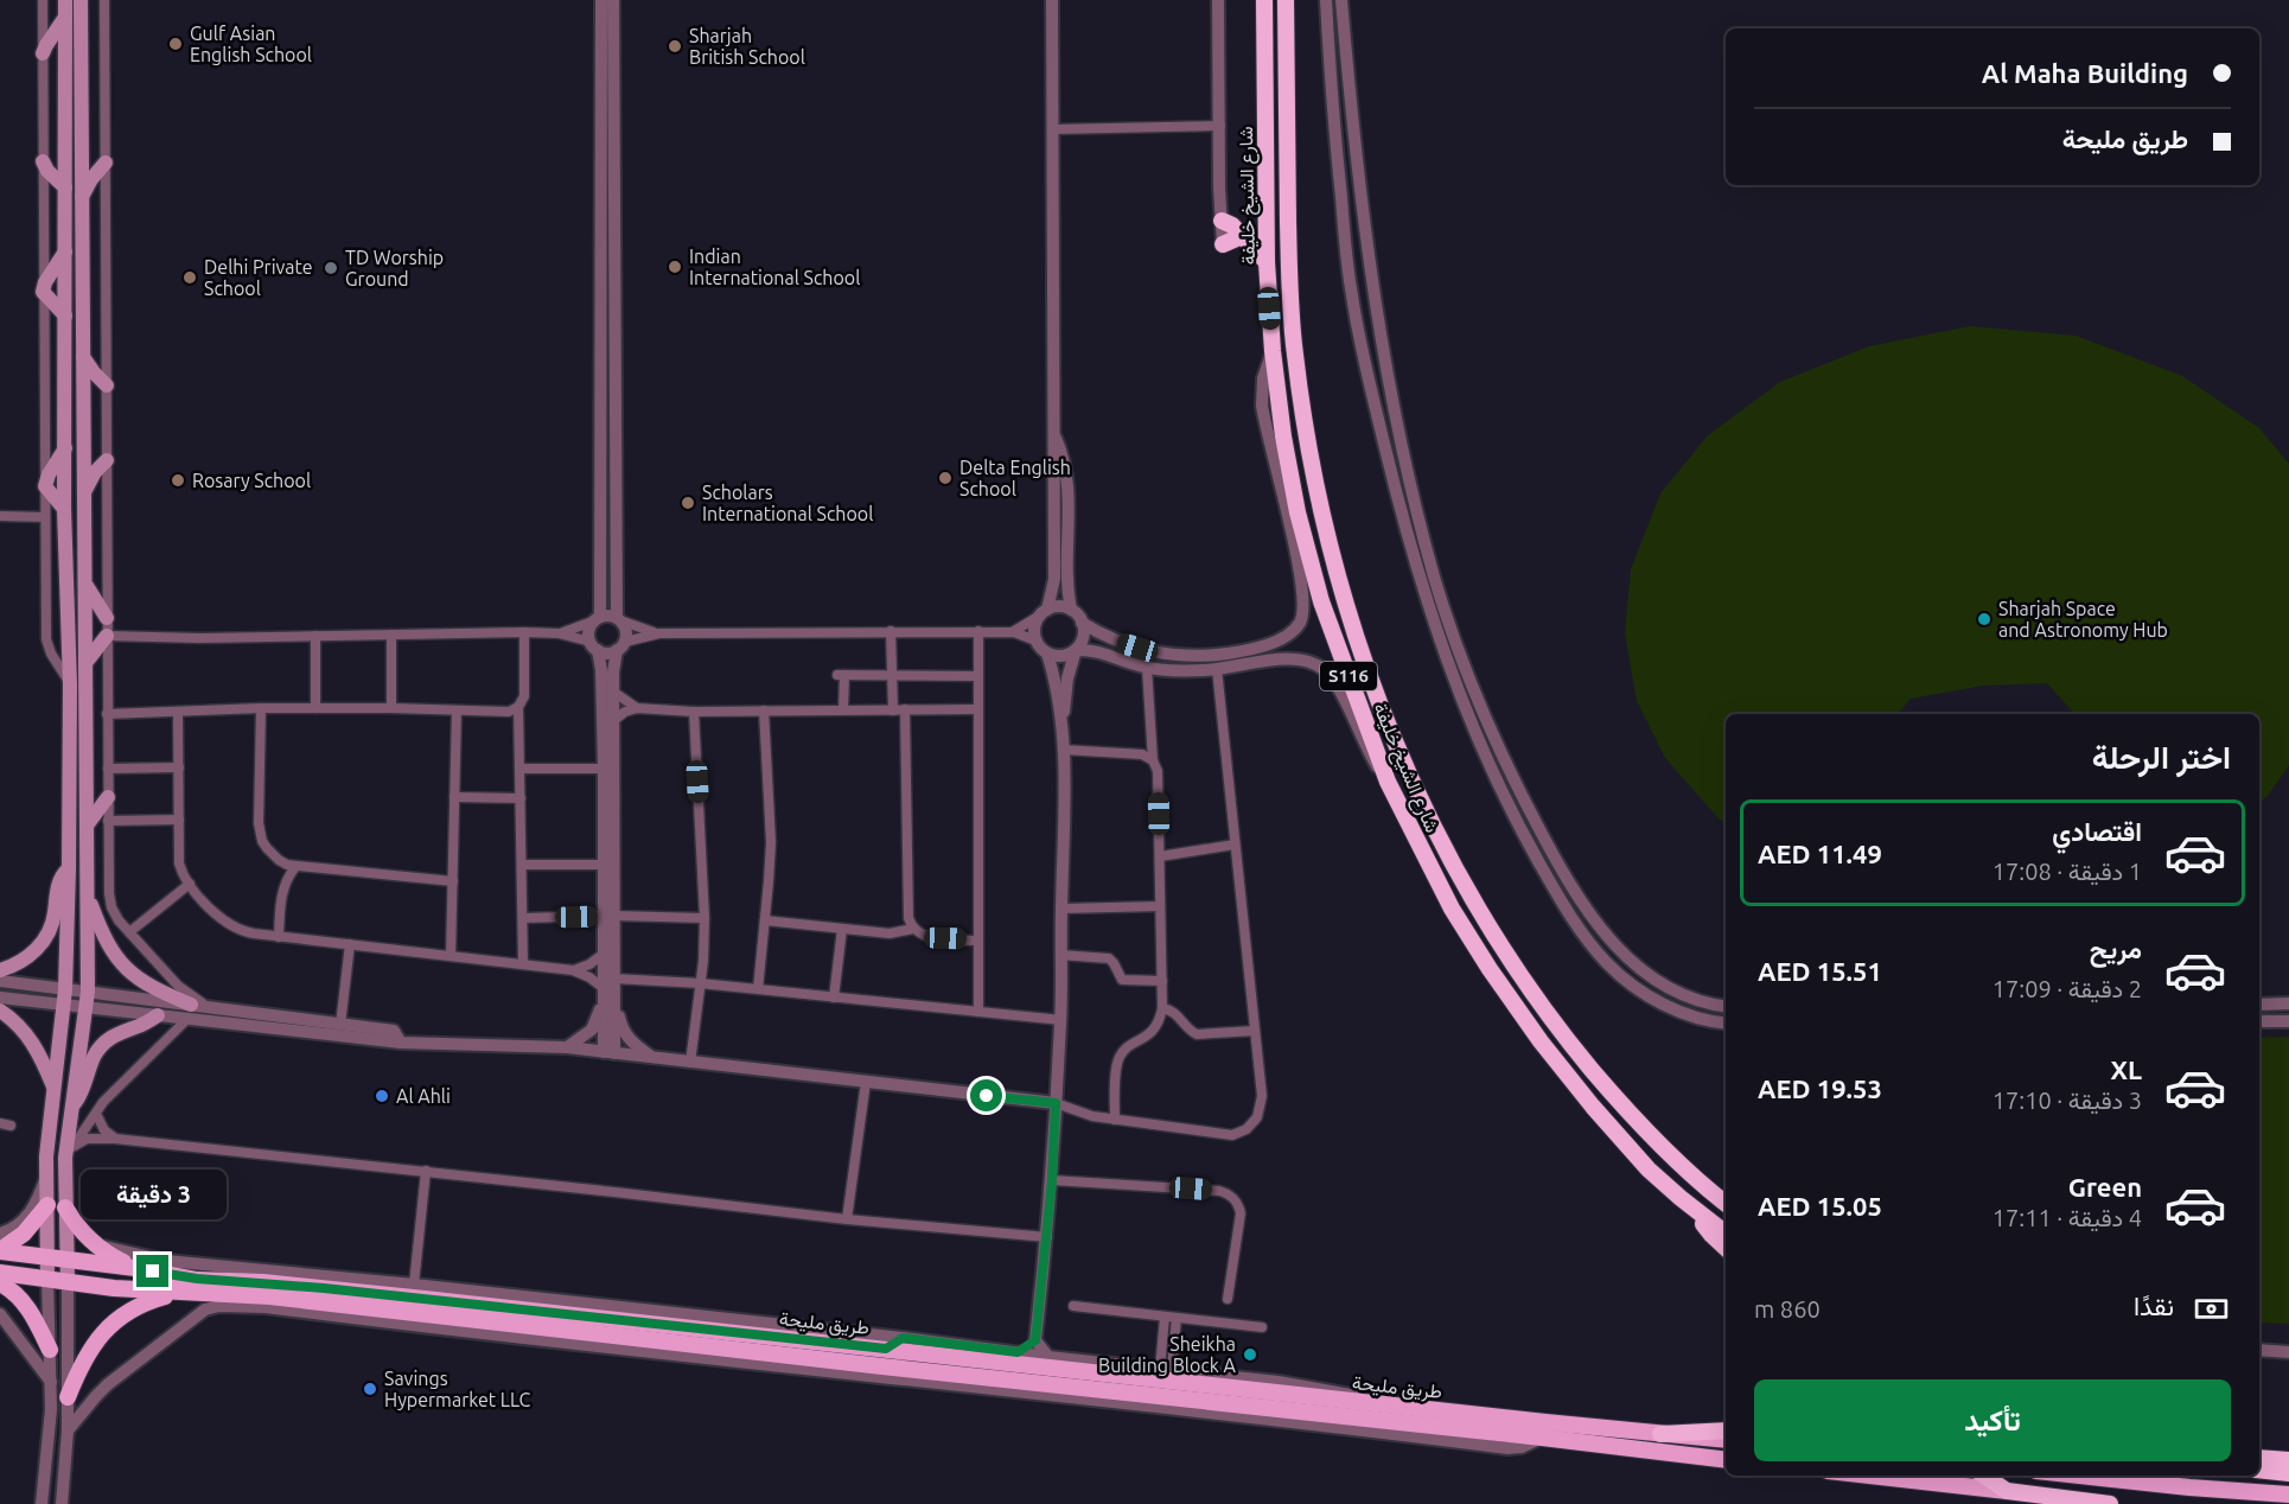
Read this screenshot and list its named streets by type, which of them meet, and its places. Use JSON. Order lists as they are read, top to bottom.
{
  "streets": {
    "highway": ["شارع الشيخ خليفة", "S116"],
    "main road": ["طريق مليحة"]
  },
  "places": [
    "Gulf Asian English School",
    "Sharjah British School",
    "Indian International School",
    "TD Worship Ground",
    "Delhi Private School",
    "Delta English School",
    "Rosary School",
    "Scholars International School",
    "Sharjah Space and Astronomy Hub",
    "Al Ahli",
    "Sheikha Building Block A",
    "Savings Hypermarket LLC"
  ],
  "page": {
    "banner": ["Al Maha Building", "طريق مليحة"],
    "heading": "اختر الرحلة",
    "list": [
      {
        "name": "اقتصادي",
        "note": "1 دقيقة · 17:08",
        "value": "AED 11.49"
      },
      {
        "name": "مريح",
        "note": "2 دقيقة · 17:09",
        "value": "AED 15.51"
      },
      {
        "name": "XL",
        "note": "3 دقيقة · 17:10",
        "value": "AED 19.53"
      },
      {
        "name": "Green",
        "note": "4 دقيقة · 17:11",
        "value": "AED 15.05"
      }
    ],
    "bubble": "3 دقيقة",
    "pay": ["نقدًا", "860 m"],
    "buttons": "تأكيد"
  }
}
